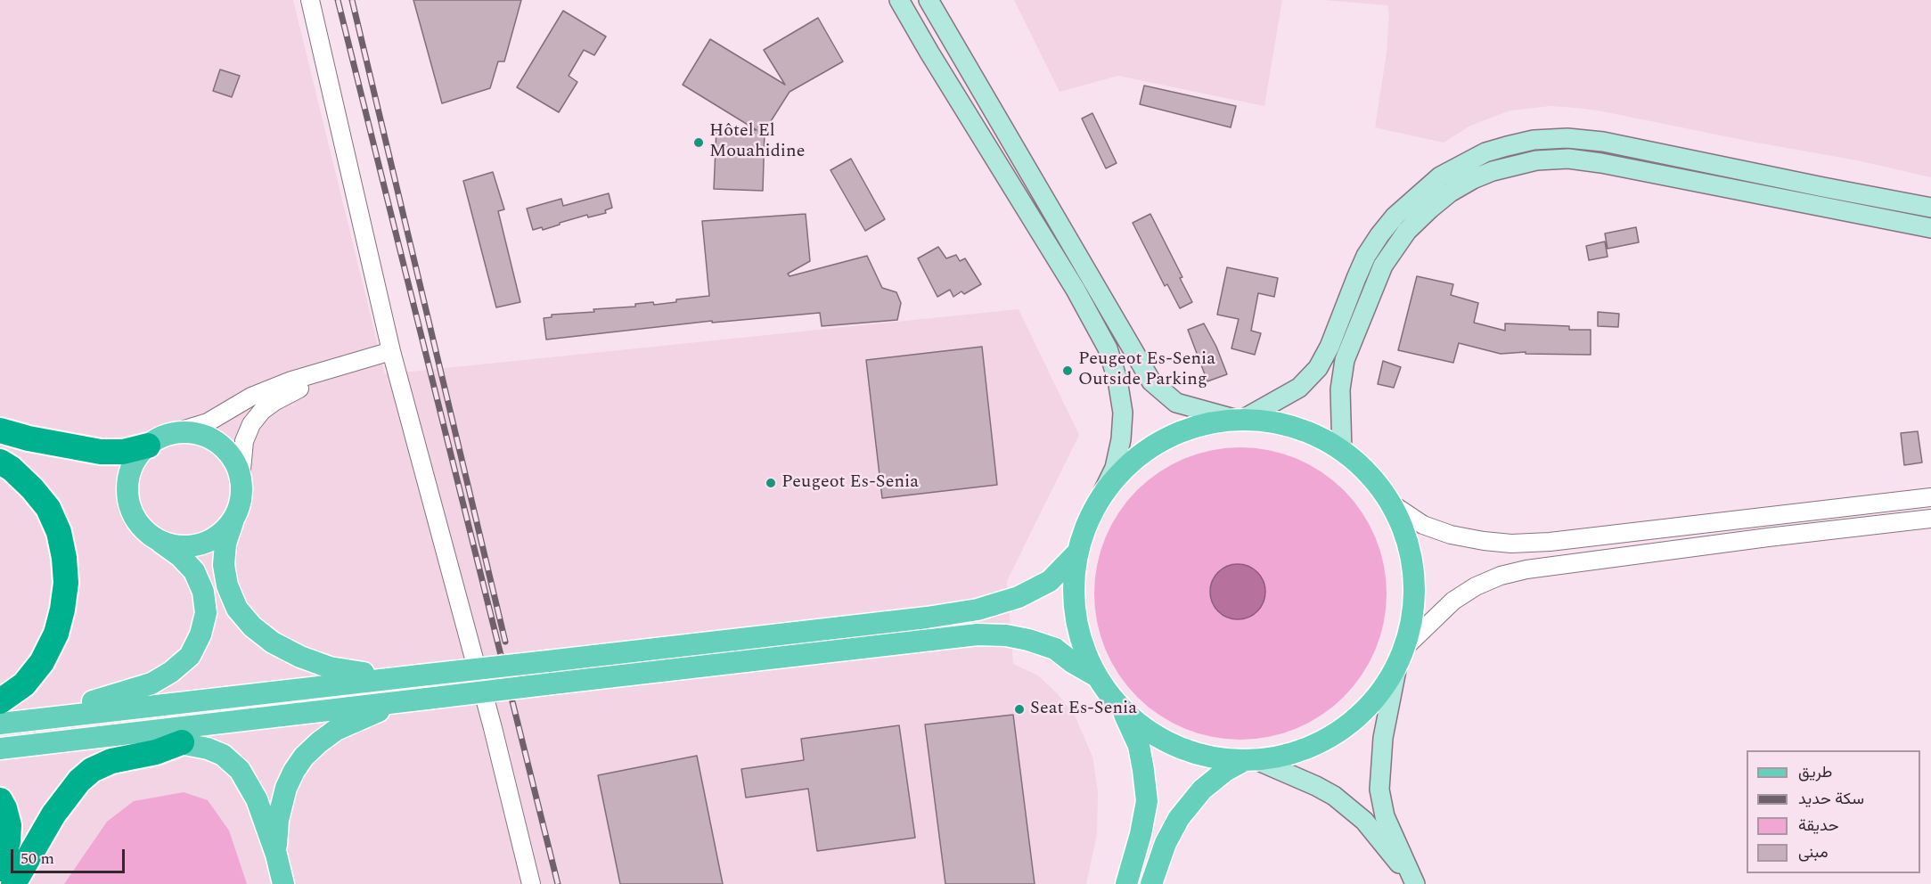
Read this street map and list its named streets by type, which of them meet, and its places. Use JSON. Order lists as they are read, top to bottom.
{
  "places": [
    "Hôtel El Mouahidine",
    "Peugeot Es-Senia Outside Parking",
    "Peugeot Es-Senia",
    "Seat Es-Senia"
  ],
  "legend": [
    "طريق",
    "سكة حديد",
    "حديقة",
    "مبنى"
  ],
  "scale_bar": "50 m"
}
